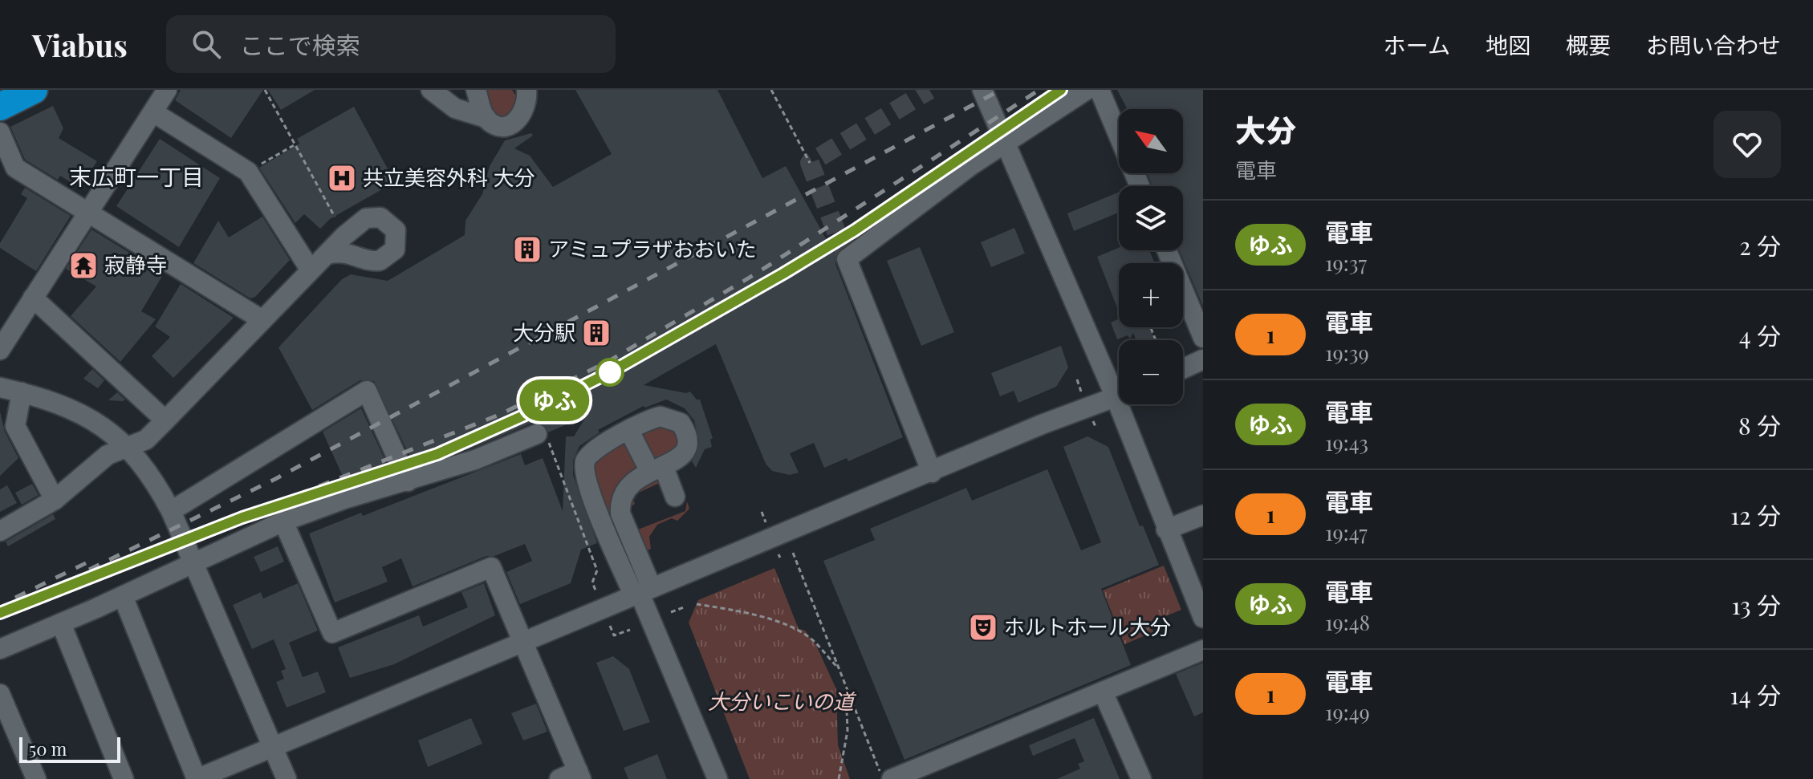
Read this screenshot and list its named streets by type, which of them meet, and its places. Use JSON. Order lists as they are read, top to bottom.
{
  "districts": ["末広町一丁目"],
  "parks": ["大分いこいの道"],
  "places": {
    "hospital": ["共立美容外科 大分"],
    "building": ["アミュプラザおおいた", "大分駅"],
    "temple": ["寂静寺"],
    "theatre": ["ホルトホール大分"]
  },
  "scale_bar": "50 m",
  "north": "top left",
  "page": {
    "header": "Viabus",
    "search": "ここで検索",
    "nav": [
      "ホーム",
      "地図",
      "概要",
      "お問い合わせ"
    ],
    "on_map": "ゆふ",
    "heading": ["大分", "電車"],
    "map_buttons": ["+", "−"],
    "list": [
      {
        "mark": "ゆふ",
        "name": "電車",
        "note": "19:37",
        "value": "2 分"
      },
      {
        "mark": "1",
        "name": "電車",
        "note": "19:39",
        "value": "4 分"
      },
      {
        "mark": "ゆふ",
        "name": "電車",
        "note": "19:43",
        "value": "8 分"
      },
      {
        "mark": "1",
        "name": "電車",
        "note": "19:47",
        "value": "12 分"
      },
      {
        "mark": "ゆふ",
        "name": "電車",
        "note": "19:48",
        "value": "13 分"
      },
      {
        "mark": "1",
        "name": "電車",
        "note": "19:49",
        "value": "14 分"
      }
    ],
    "scale": "50 m"
  }
}
